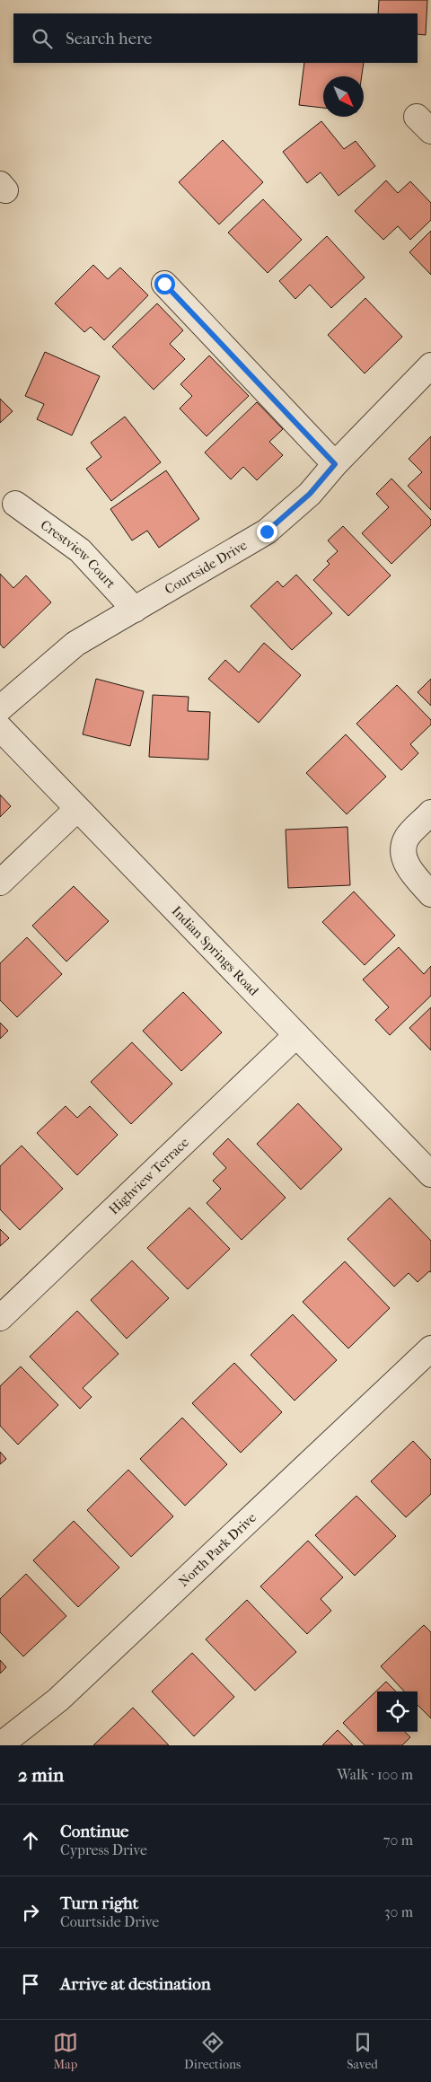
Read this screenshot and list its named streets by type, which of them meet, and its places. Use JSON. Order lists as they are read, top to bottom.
{
  "streets": {
    "street": [
      "Crestview Court",
      "Courtside Drive",
      "Indian Springs Road",
      "Highview Terrace",
      "North Park Drive"
    ]
  },
  "crossings": [
    ["Crestview Court", "Courtside Drive"],
    ["Indian Springs Road", "Highview Terrace"]
  ],
  "north": "bottom right",
  "page": {
    "search": "Search here",
    "heading": ["2 min", "Walk · 100 m"],
    "list": [
      ["Continue", "Cypress Drive", "70 m"],
      ["Turn right", "Courtside Drive", "30 m"],
      "Arrive at destination"
    ],
    "nav": ["Map", "Directions", "Saved"]
  }
}
